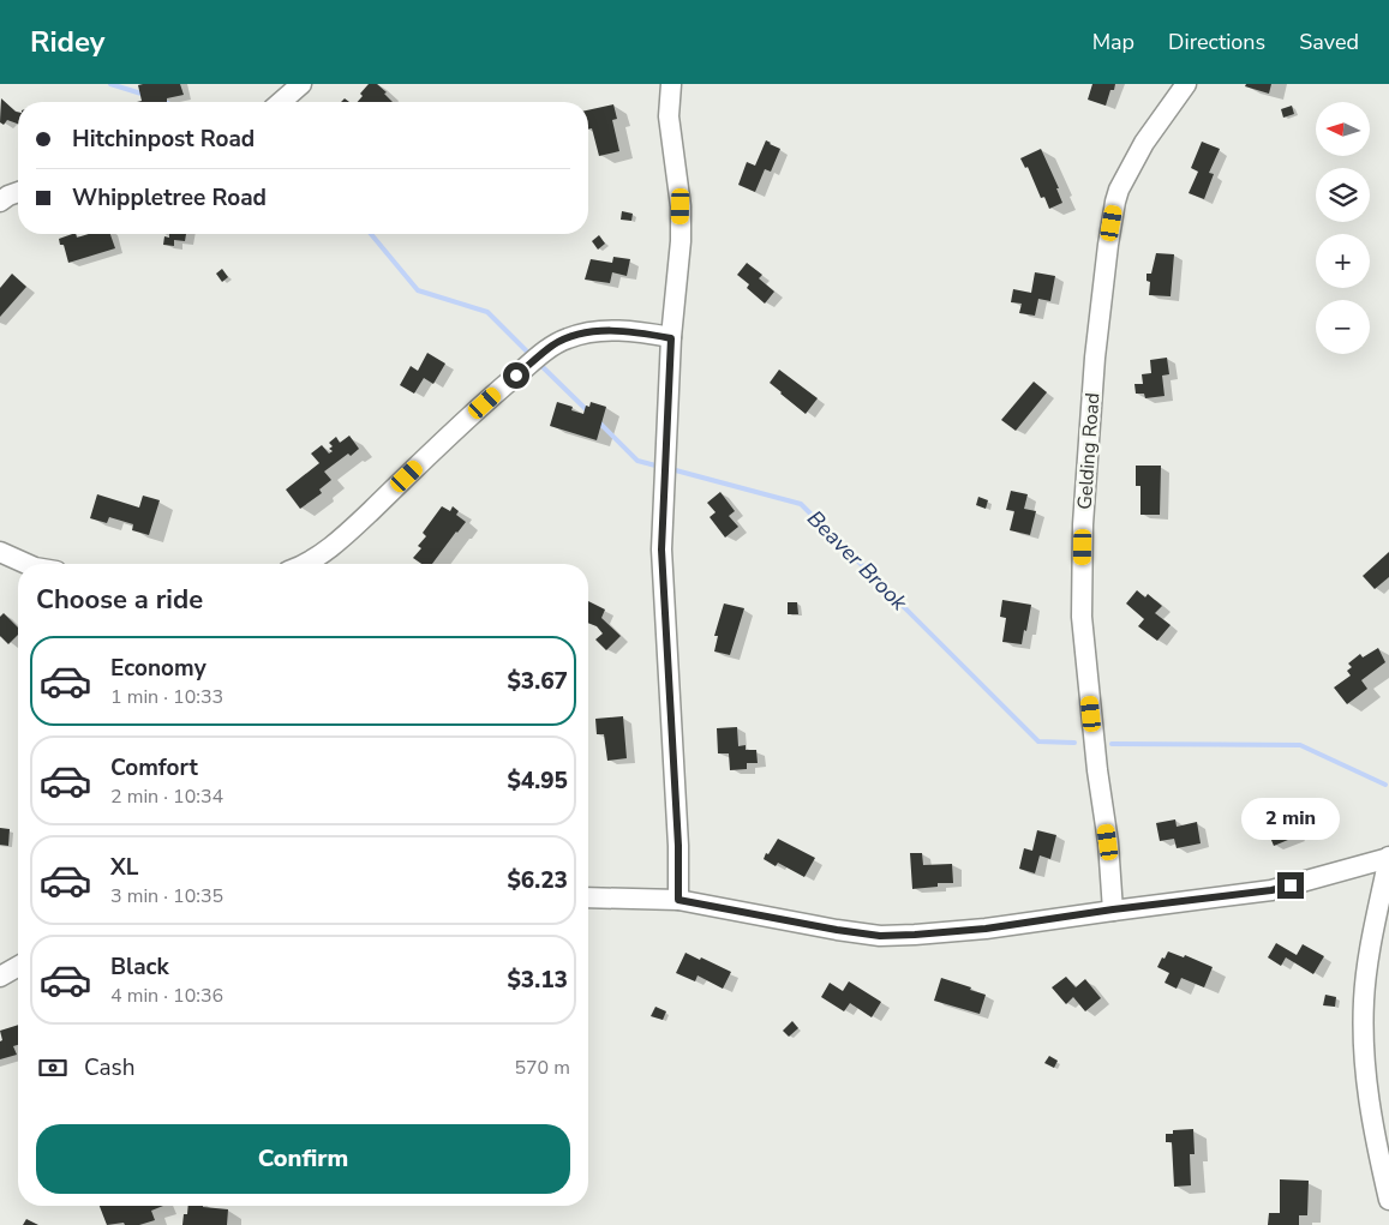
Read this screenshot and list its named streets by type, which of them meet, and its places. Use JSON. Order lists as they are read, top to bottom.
{
  "streets": {
    "street": ["Gelding Road"]
  },
  "water": ["Beaver Brook"],
  "north": "left",
  "page": {
    "header": "Ridey",
    "nav": ["Map", "Directions", "Saved"],
    "map_buttons": ["+", "−"],
    "banner": ["Hitchinpost Road", "Whippletree Road"],
    "heading": "Choose a ride",
    "list": [
      {
        "name": "Economy",
        "note": "1 min · 10:33",
        "value": "$3.67"
      },
      {
        "name": "Comfort",
        "note": "2 min · 10:34",
        "value": "$4.95"
      },
      {
        "name": "XL",
        "note": "3 min · 10:35",
        "value": "$6.23"
      },
      {
        "name": "Black",
        "note": "4 min · 10:36",
        "value": "$3.13"
      }
    ],
    "bubble": "2 min",
    "pay": ["Cash", "570 m"],
    "buttons": "Confirm"
  }
}
